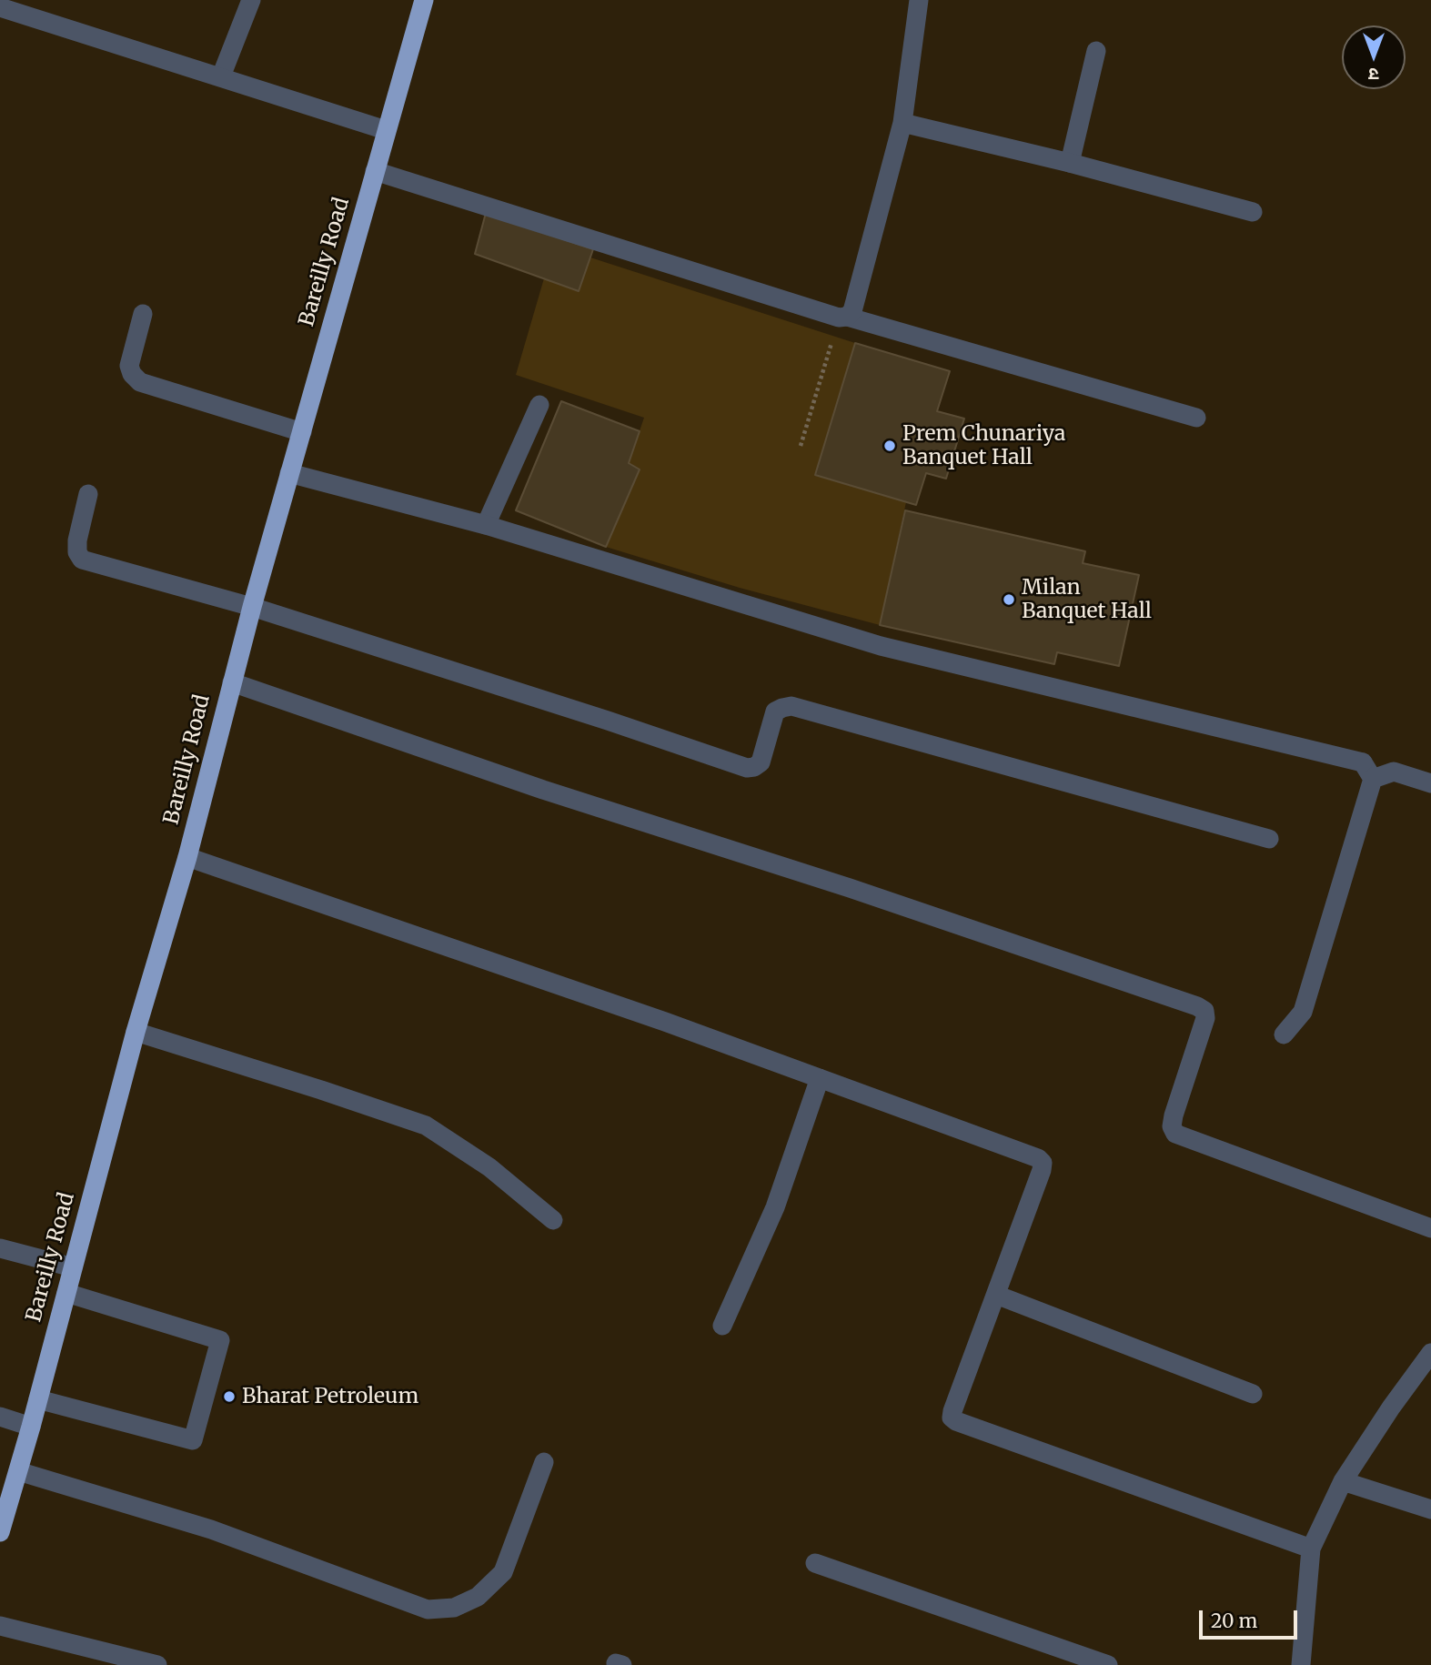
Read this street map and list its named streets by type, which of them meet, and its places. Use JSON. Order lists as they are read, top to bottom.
{
  "streets": {
    "highway": ["Bareilly Road"]
  },
  "places": ["Prem Chunariya Banquet Hall", "Milan Banquet Hall", "Bharat Petroleum"],
  "scale_bar": "20 m",
  "north": "bottom"
}
